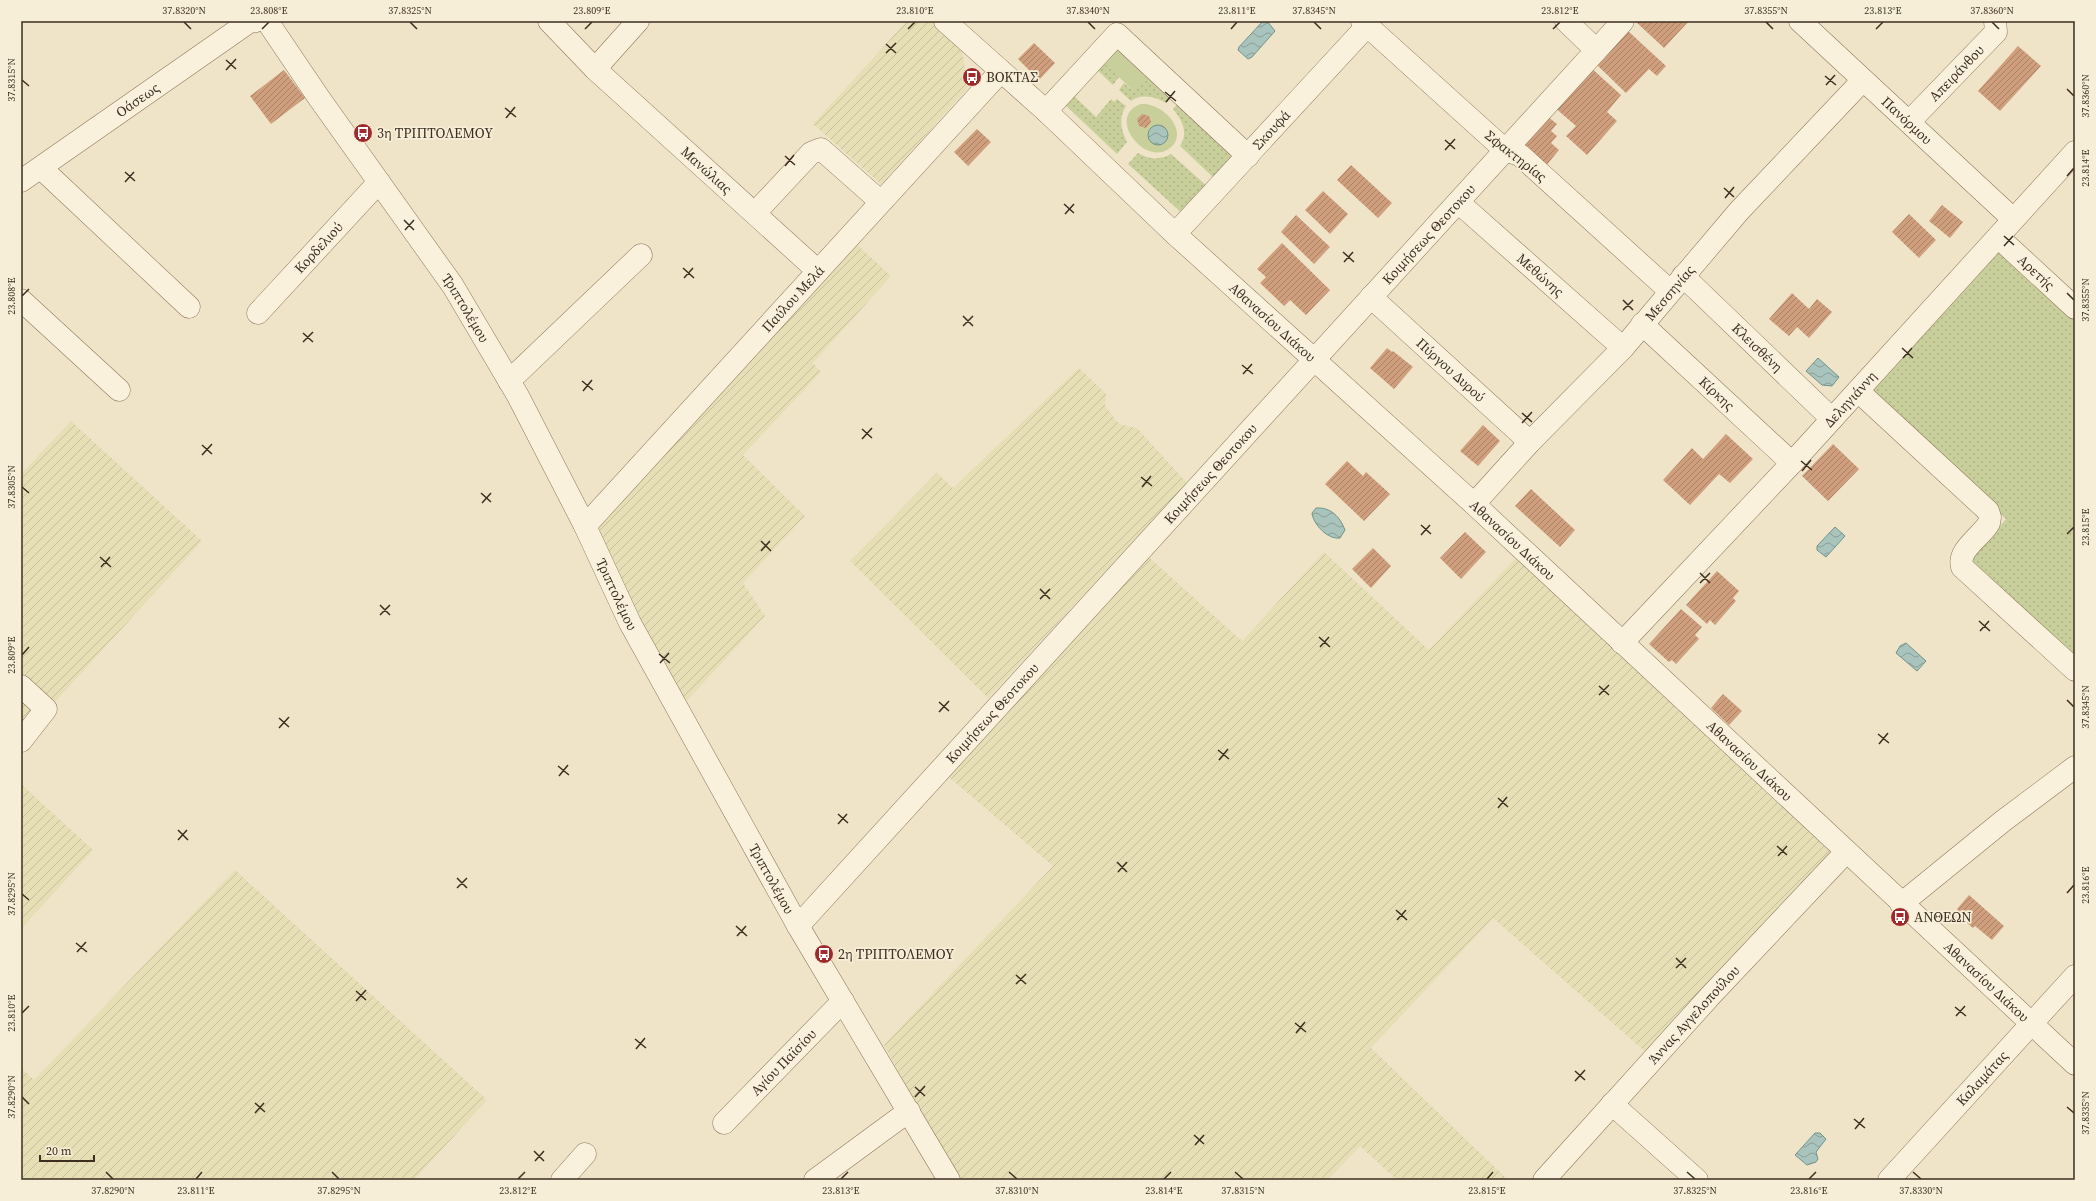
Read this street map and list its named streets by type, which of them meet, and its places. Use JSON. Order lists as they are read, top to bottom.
{
  "streets": {
    "street": [
      "Απειράνθου",
      "Οάσεως",
      "Πανόρμου",
      "Σκουφά",
      "Σφακτηρίας",
      "Μανώλιας",
      "Κοιμήσεως Θεοτοκου",
      "Κορδελιού",
      "Αρετής",
      "Μεθώνης",
      "Μεσσηνίας",
      "Παύλου Μελά",
      "Τριπτολέμου",
      "Αθανασίου Διάκου",
      "Κλεισθένη",
      "Πύργου Δυρού",
      "Κίρκης",
      "Δεληγιάννη",
      "Άννας Αγγελοπούλου",
      "Αγίου Παϊσίου",
      "Καλαμάτας"
    ]
  },
  "crossings": [
    ["Απειράνθου", "Πανόρμου"],
    ["Πανόρμου", "Μεσσηνίας"],
    ["Πανόρμου", "Δεληγιάννη"],
    ["Σκουφά", "Σφακτηρίας"],
    ["Σκουφά", "Αθανασίου Διάκου"],
    ["Σφακτηρίας", "Κοιμήσεως Θεοτοκου"],
    ["Σφακτηρίας", "Μεσσηνίας"],
    ["Σφακτηρίας", "Κλεισθένη"],
    ["Μανώλιας", "Παύλου Μελά"],
    ["Κοιμήσεως Θεοτοκου", "Μεθώνης"],
    ["Κοιμήσεως Θεοτοκου", "Τριπτολέμου"],
    ["Κοιμήσεως Θεοτοκου", "Αθανασίου Διάκου"],
    ["Κοιμήσεως Θεοτοκου", "Πύργου Δυρού"],
    ["Κορδελιού", "Τριπτολέμου"],
    ["Αρετής", "Δεληγιάννη"],
    ["Μεθώνης", "Μεσσηνίας"],
    ["Μεσσηνίας", "Αθανασίου Διάκου"],
    ["Μεσσηνίας", "Κλεισθένη"],
    ["Μεσσηνίας", "Πύργου Δυρού"],
    ["Μεσσηνίας", "Κίρκης"],
    ["Παύλου Μελά", "Τριπτολέμου"],
    ["Παύλου Μελά", "Αθανασίου Διάκου"],
    ["Τριπτολέμου", "Αγίου Παϊσίου"],
    ["Αθανασίου Διάκου", "Δεληγιάννη"],
    ["Αθανασίου Διάκου", "Άννας Αγγελοπούλου"],
    ["Αθανασίου Διάκου", "Καλαμάτας"],
    ["Κλεισθένη", "Δεληγιάννη"],
    ["Κίρκης", "Δεληγιάννη"]
  ],
  "places": {
    "bus stop": [
      "ΒΟΚΤΑΣ",
      "3η ΤΡΙΠΤΟΛΕΜΟΥ",
      "ΑΝΘΕΩΝ",
      "2η ΤΡΙΠΤΟΛΕΜΟΥ"
    ]
  },
  "scale_bar": "20 m",
  "coordinates": [
    "37.8320°N",
    "23.808°E",
    "37.8325°N",
    "23.809°E",
    "23.810°E",
    "37.8340°N",
    "23.811°E",
    "37.8345°N",
    "23.812°E",
    "37.8355°N",
    "23.813°E",
    "37.8360°N",
    "37.8315°N",
    "23.814°E",
    "37.8305°N",
    "23.815°E",
    "23.816°E",
    "37.8295°N",
    "37.8290°N",
    "37.8335°N",
    "37.8310°N",
    "37.8330°N"
  ]
}
